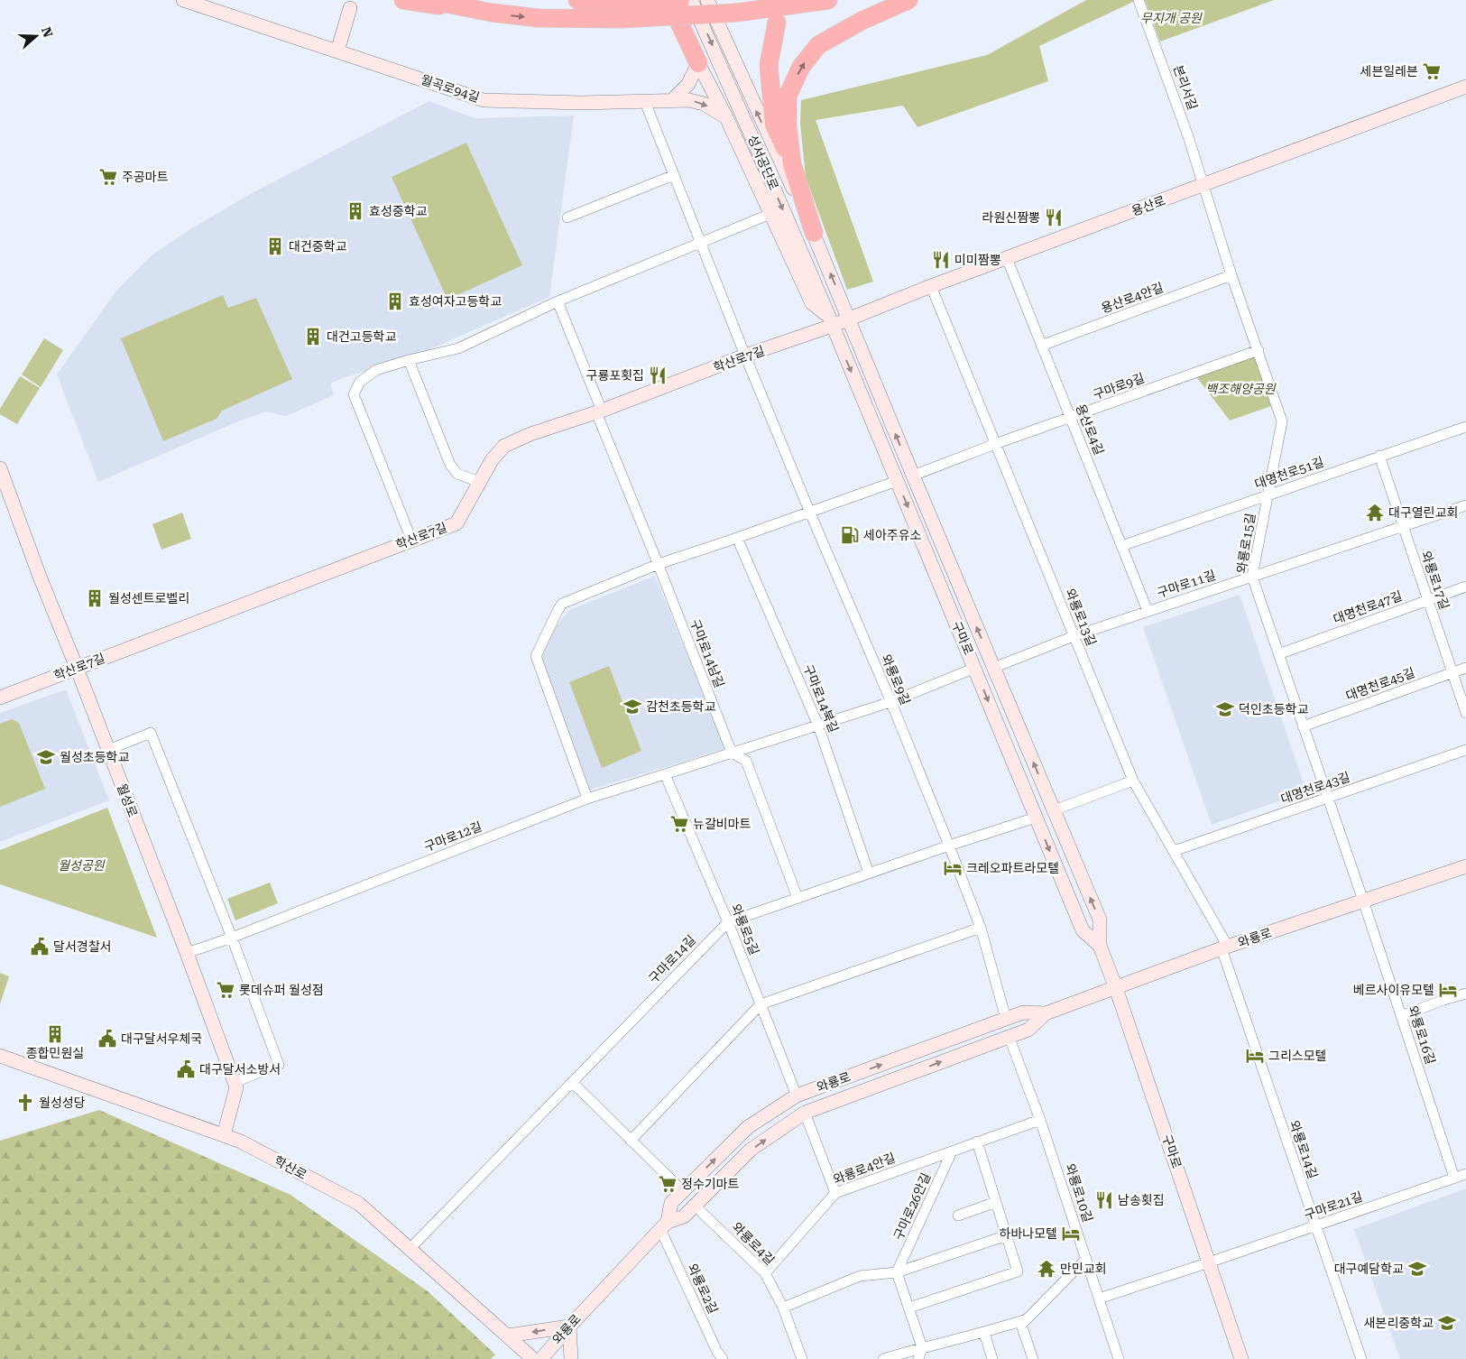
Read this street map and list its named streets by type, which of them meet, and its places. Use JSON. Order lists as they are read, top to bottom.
{
  "streets": {
    "main road": [
      "월곡로94길",
      "성서공단로",
      "용산로",
      "학산로7길",
      "구마로",
      "월성로",
      "와룡로",
      "학산로"
    ],
    "street": [
      "본리서길",
      "용산로4안길",
      "구마로9길",
      "용산로4길",
      "대명천로51길",
      "와룡로15길",
      "와룡로17길",
      "구마로11길",
      "대명천로47길",
      "와룡로13길",
      "구마로14남길",
      "와룡로9길",
      "대명천로45길",
      "구마로14북길",
      "대명천로43길",
      "구마로12길",
      "와룡로5길",
      "구마로14길",
      "와룡로16길",
      "와룡로14길",
      "와룡로4안길",
      "와룡로10길",
      "구마로21길",
      "구마로26안길",
      "와룡로4길",
      "와룡로2길"
    ]
  },
  "crossings": [
    ["본리서길", "용산로"],
    ["본리서길", "와룡로15길"],
    ["월곡로94길", "와룡로9길"],
    ["성서공단로", "용산로"],
    ["성서공단로", "학산로7길"],
    ["성서공단로", "구마로"],
    ["용산로", "학산로7길"],
    ["용산로", "용산로4길"],
    ["용산로", "와룡로15길"],
    ["용산로", "와룡로13길"],
    ["용산로", "구마로"],
    ["용산로4안길", "용산로4길"],
    ["용산로4안길", "와룡로15길"],
    ["학산로7길", "구마로"],
    ["학산로7길", "구마로14남길"],
    ["학산로7길", "와룡로9길"],
    ["학산로7길", "월성로"],
    ["구마로9길", "용산로4길"],
    ["구마로9길", "와룡로15길"],
    ["구마로9길", "와룡로13길"],
    ["구마로9길", "구마로"],
    ["용산로4길", "대명천로51길"],
    ["용산로4길", "구마로11길"],
    ["대명천로51길", "와룡로15길"],
    ["대명천로51길", "와룡로17길"],
    ["와룡로15길", "구마로11길"],
    ["와룡로15길", "대명천로47길"],
    ["와룡로15길", "대명천로45길"],
    ["와룡로15길", "대명천로43길"],
    ["와룡로15길", "와룡로"],
    ["와룡로15길", "와룡로16길"],
    ["와룡로17길", "구마로11길"],
    ["와룡로17길", "대명천로47길"],
    ["와룡로17길", "대명천로45길"],
    ["구마로11길", "와룡로13길"],
    ["구마로11길", "구마로"],
    ["와룡로13길", "대명천로43길"],
    ["와룡로13길", "와룡로"],
    ["와룡로13길", "와룡로14길"],
    ["구마로", "구마로12길"],
    ["구마로", "와룡로"],
    ["구마로", "구마로14길"],
    ["구마로", "구마로21길"],
    ["구마로14남길", "구마로12길"],
    ["구마로14남길", "구마로14길"],
    ["와룡로9길", "구마로12길"],
    ["와룡로9길", "와룡로"],
    ["와룡로9길", "구마로14길"],
    ["구마로14북길", "구마로12길"],
    ["구마로14북길", "구마로14길"],
    ["월성로", "구마로12길"],
    ["월성로", "학산로"],
    ["구마로12길", "와룡로5길"],
    ["와룡로5길", "와룡로"],
    ["와룡로5길", "구마로14길"],
    ["와룡로", "와룡로16길"],
    ["와룡로", "와룡로14길"],
    ["와룡로", "와룡로10길"],
    ["와룡로", "와룡로4길"],
    ["와룡로", "와룡로2길"],
    ["구마로14길", "학산로"],
    ["와룡로16길", "구마로21길"],
    ["와룡로14길", "구마로21길"],
    ["와룡로4안길", "와룡로10길"],
    ["와룡로4안길", "구마로26안길"],
    ["와룡로4안길", "와룡로4길"],
    ["와룡로10길", "구마로21길"]
  ],
  "one_way": ["와룡로"],
  "parks": ["무지개 공원", "백조해양공원", "월성공원"],
  "places": {
    "supermarket": [
      "세븐일레븐",
      "주공마트",
      "뉴갈비마트",
      "롯데슈퍼 월성점",
      "정수기마트"
    ],
    "building": [
      "효성중학교",
      "대건중학교",
      "효성여자고등학교",
      "대건고등학교",
      "월성센트로벨리",
      "종합민원실"
    ],
    "restaurant": [
      "라원신짬뽕",
      "미미짬뽕",
      "구룡포횟집",
      "남송횟집"
    ],
    "temple": ["대구열린교회", "만민교회"],
    "fuel station": ["세아주유소"],
    "school or university": [
      "감천초등학교",
      "덕인초등학교",
      "월성초등학교",
      "대구예담학교",
      "새본리중학교"
    ],
    "hotel": [
      "크레오파트라모텔",
      "베르사이유모텔",
      "그리스모텔",
      "하바나모텔"
    ],
    "public building": ["달서경찰서", "대구달서우체국", "대구달서소방서"],
    "church": ["월성성당"]
  },
  "north": "right"
}
